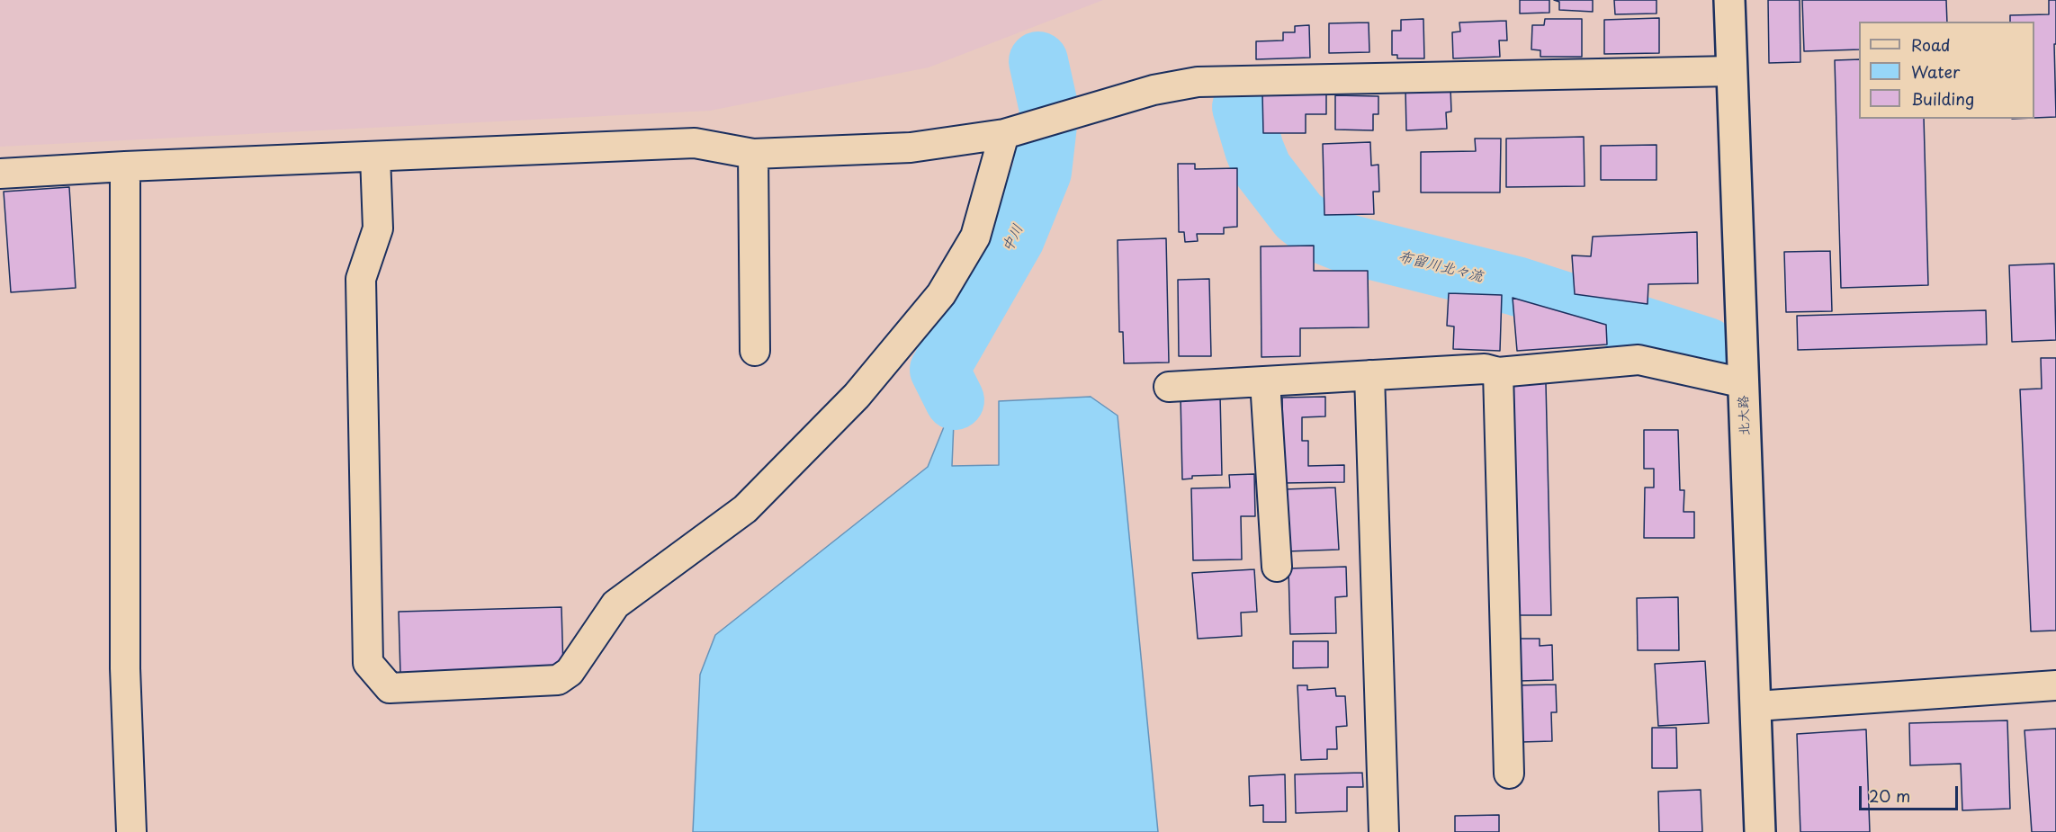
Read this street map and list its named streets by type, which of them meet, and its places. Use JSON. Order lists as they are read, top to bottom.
{
  "streets": {
    "street": ["北大路"]
  },
  "water": ["中川", "布留川北々流"],
  "legend": ["Road", "Water", "Building"],
  "scale_bar": "20 m"
}
